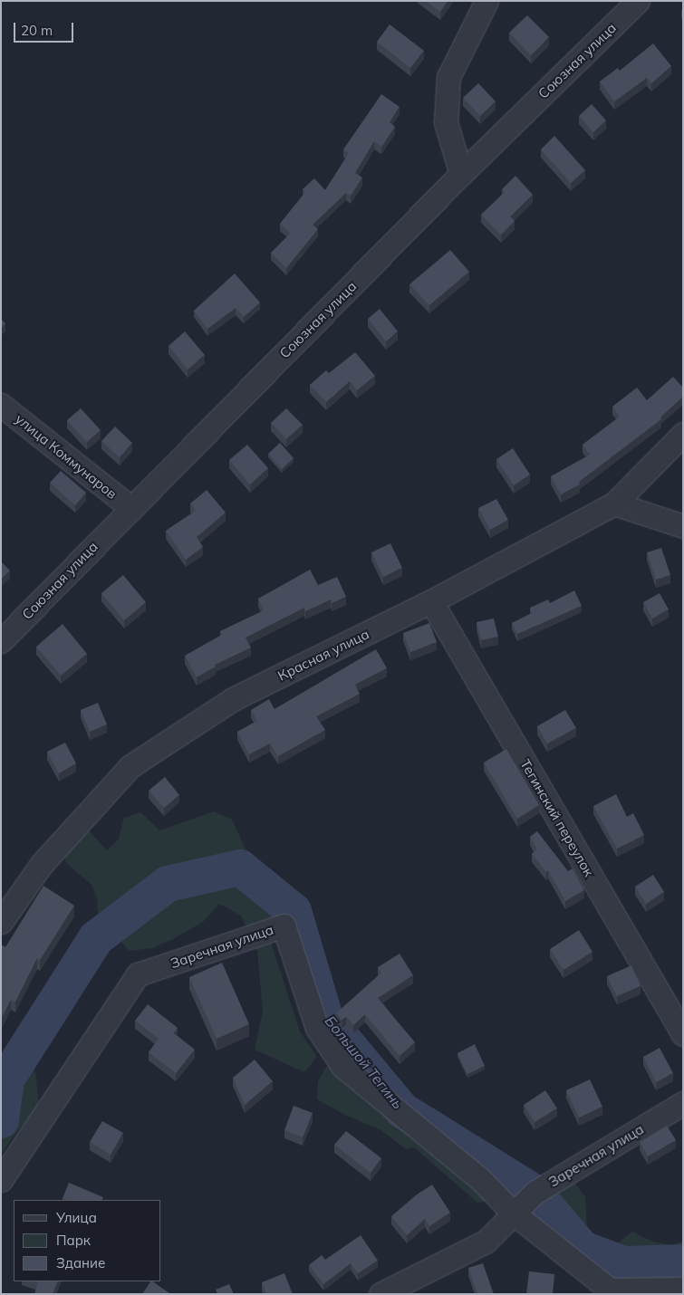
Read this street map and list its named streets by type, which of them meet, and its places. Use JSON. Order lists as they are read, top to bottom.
{
  "streets": {
    "street": [
      "Союзная улица",
      "улица Коммунаров",
      "Красная улица",
      "Тегинский переулок",
      "Заречная улица"
    ]
  },
  "crossings": [
    ["Союзная улица", "улица Коммунаров"],
    ["Красная улица", "Тегинский переулок"]
  ],
  "water": ["Большой Тегинь"],
  "legend": ["Улица", "Парк", "Здание"],
  "scale_bar": "20 m"
}
